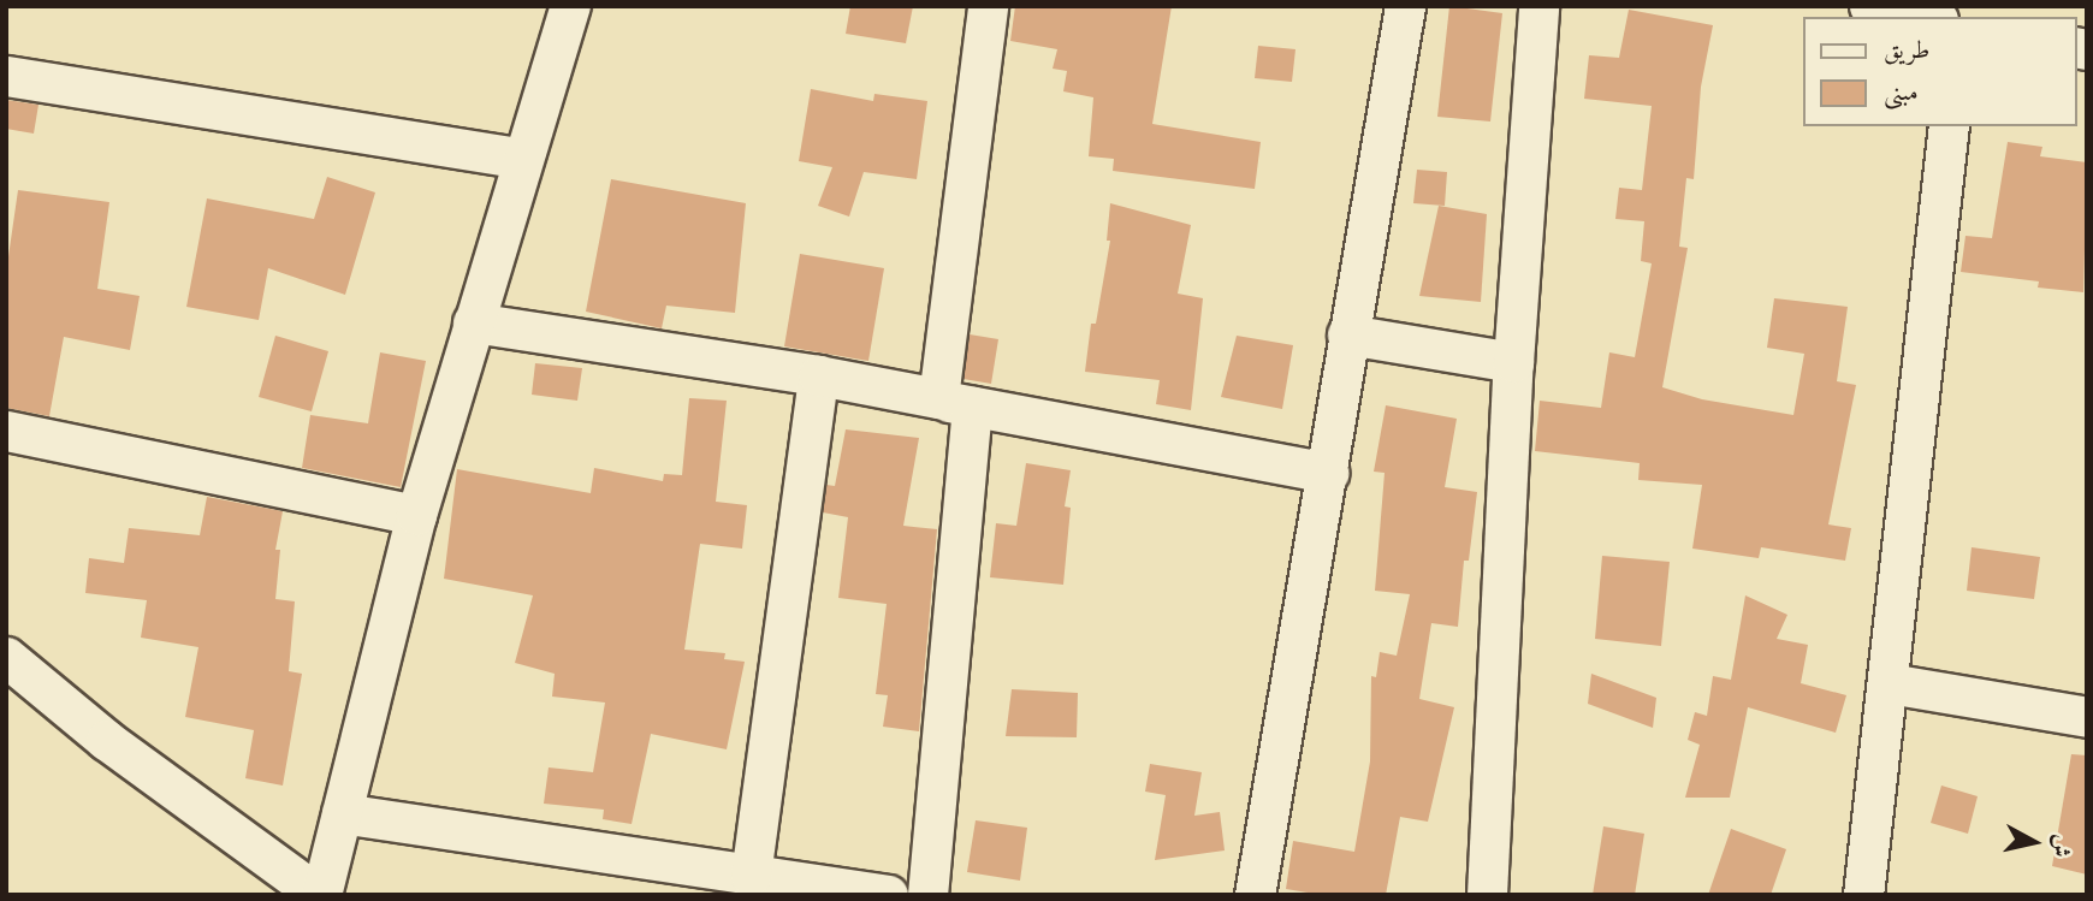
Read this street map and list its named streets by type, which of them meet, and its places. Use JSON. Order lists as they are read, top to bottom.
{
  "legend": ["طريق", "مبنى"],
  "north": "right"
}
